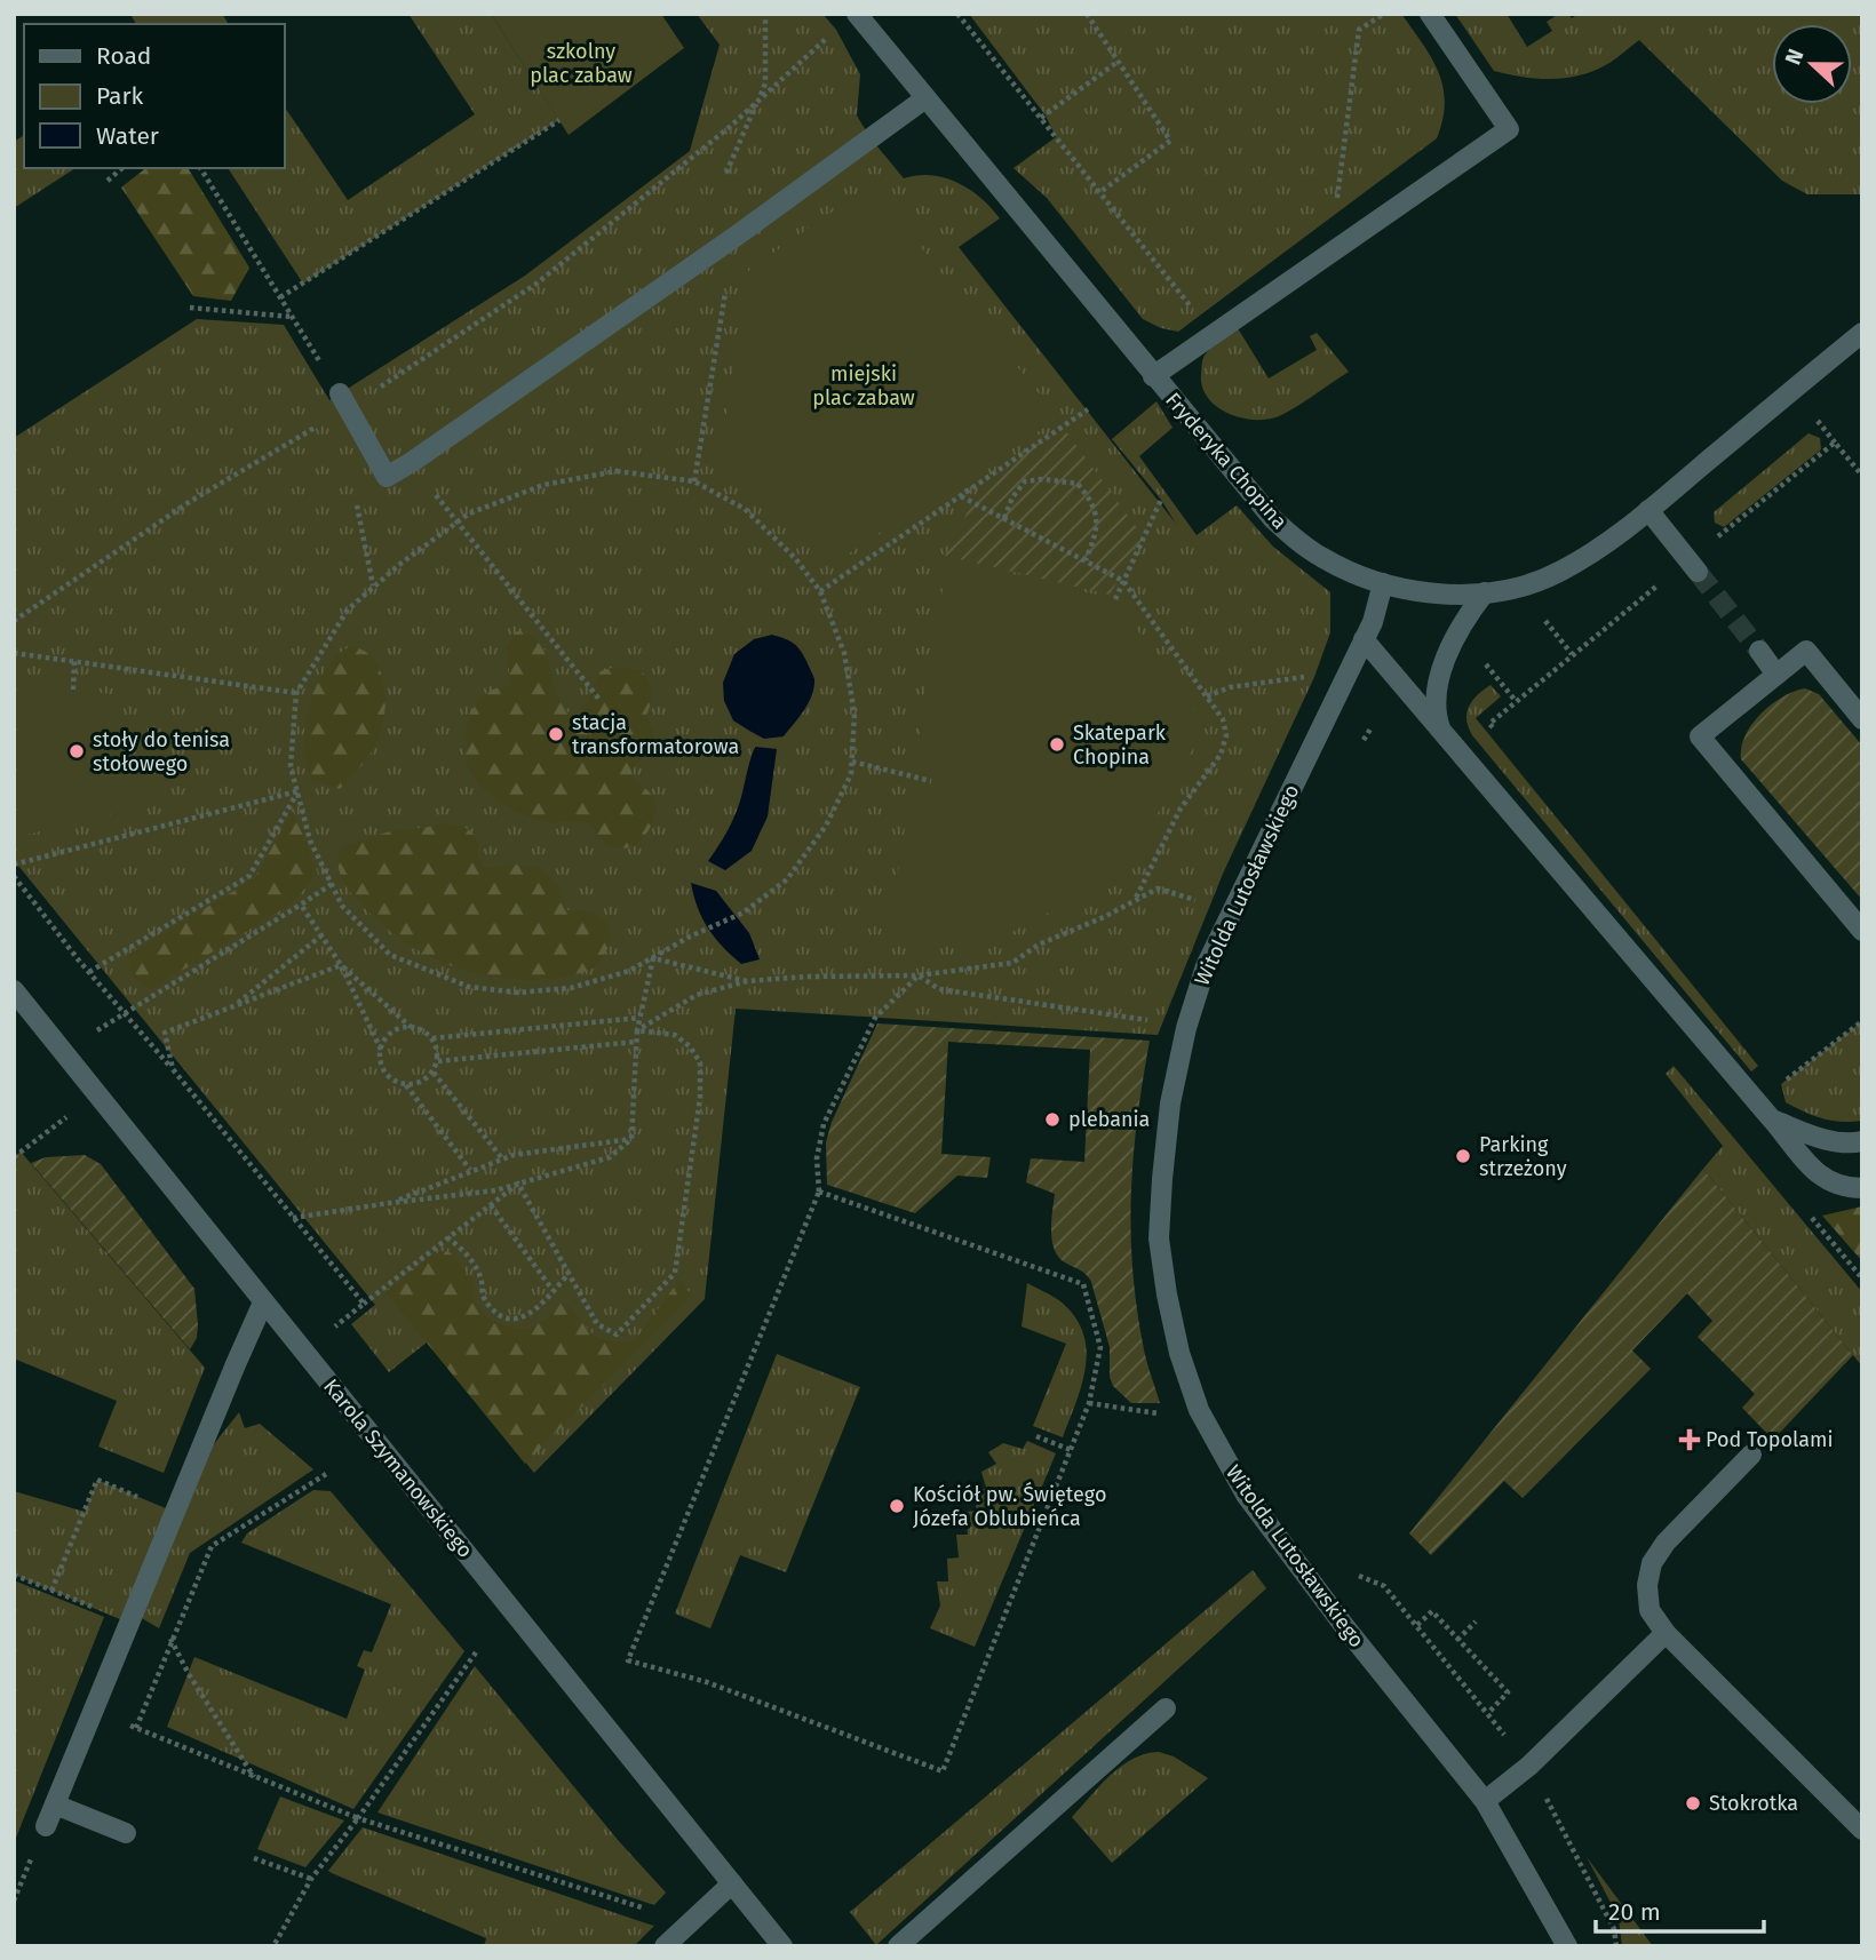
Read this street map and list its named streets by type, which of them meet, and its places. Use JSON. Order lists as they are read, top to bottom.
{
  "streets": {
    "street": ["Fryderyka Chopina", "Witolda Lutosławskiego", "Karola Szymanowskiego"]
  },
  "crossings": [
    ["Fryderyka Chopina", "Witolda Lutosławskiego"]
  ],
  "parks": ["szkolny plac zabaw", "miejski plac zabaw"],
  "places": {
    "other": [
      "stacja transformatorowa",
      "Skatepark Chopina",
      "stoły do tenisa stołowego",
      "plebania",
      "Parking strzeżony",
      "Kościół pw. Świętego Józefa Oblubieńca",
      "Stokrotka"
    ],
    "health": ["Pod Topolami"]
  },
  "legend": ["Road", "Park", "Water"],
  "scale_bar": "20 m",
  "north": "left"
}
